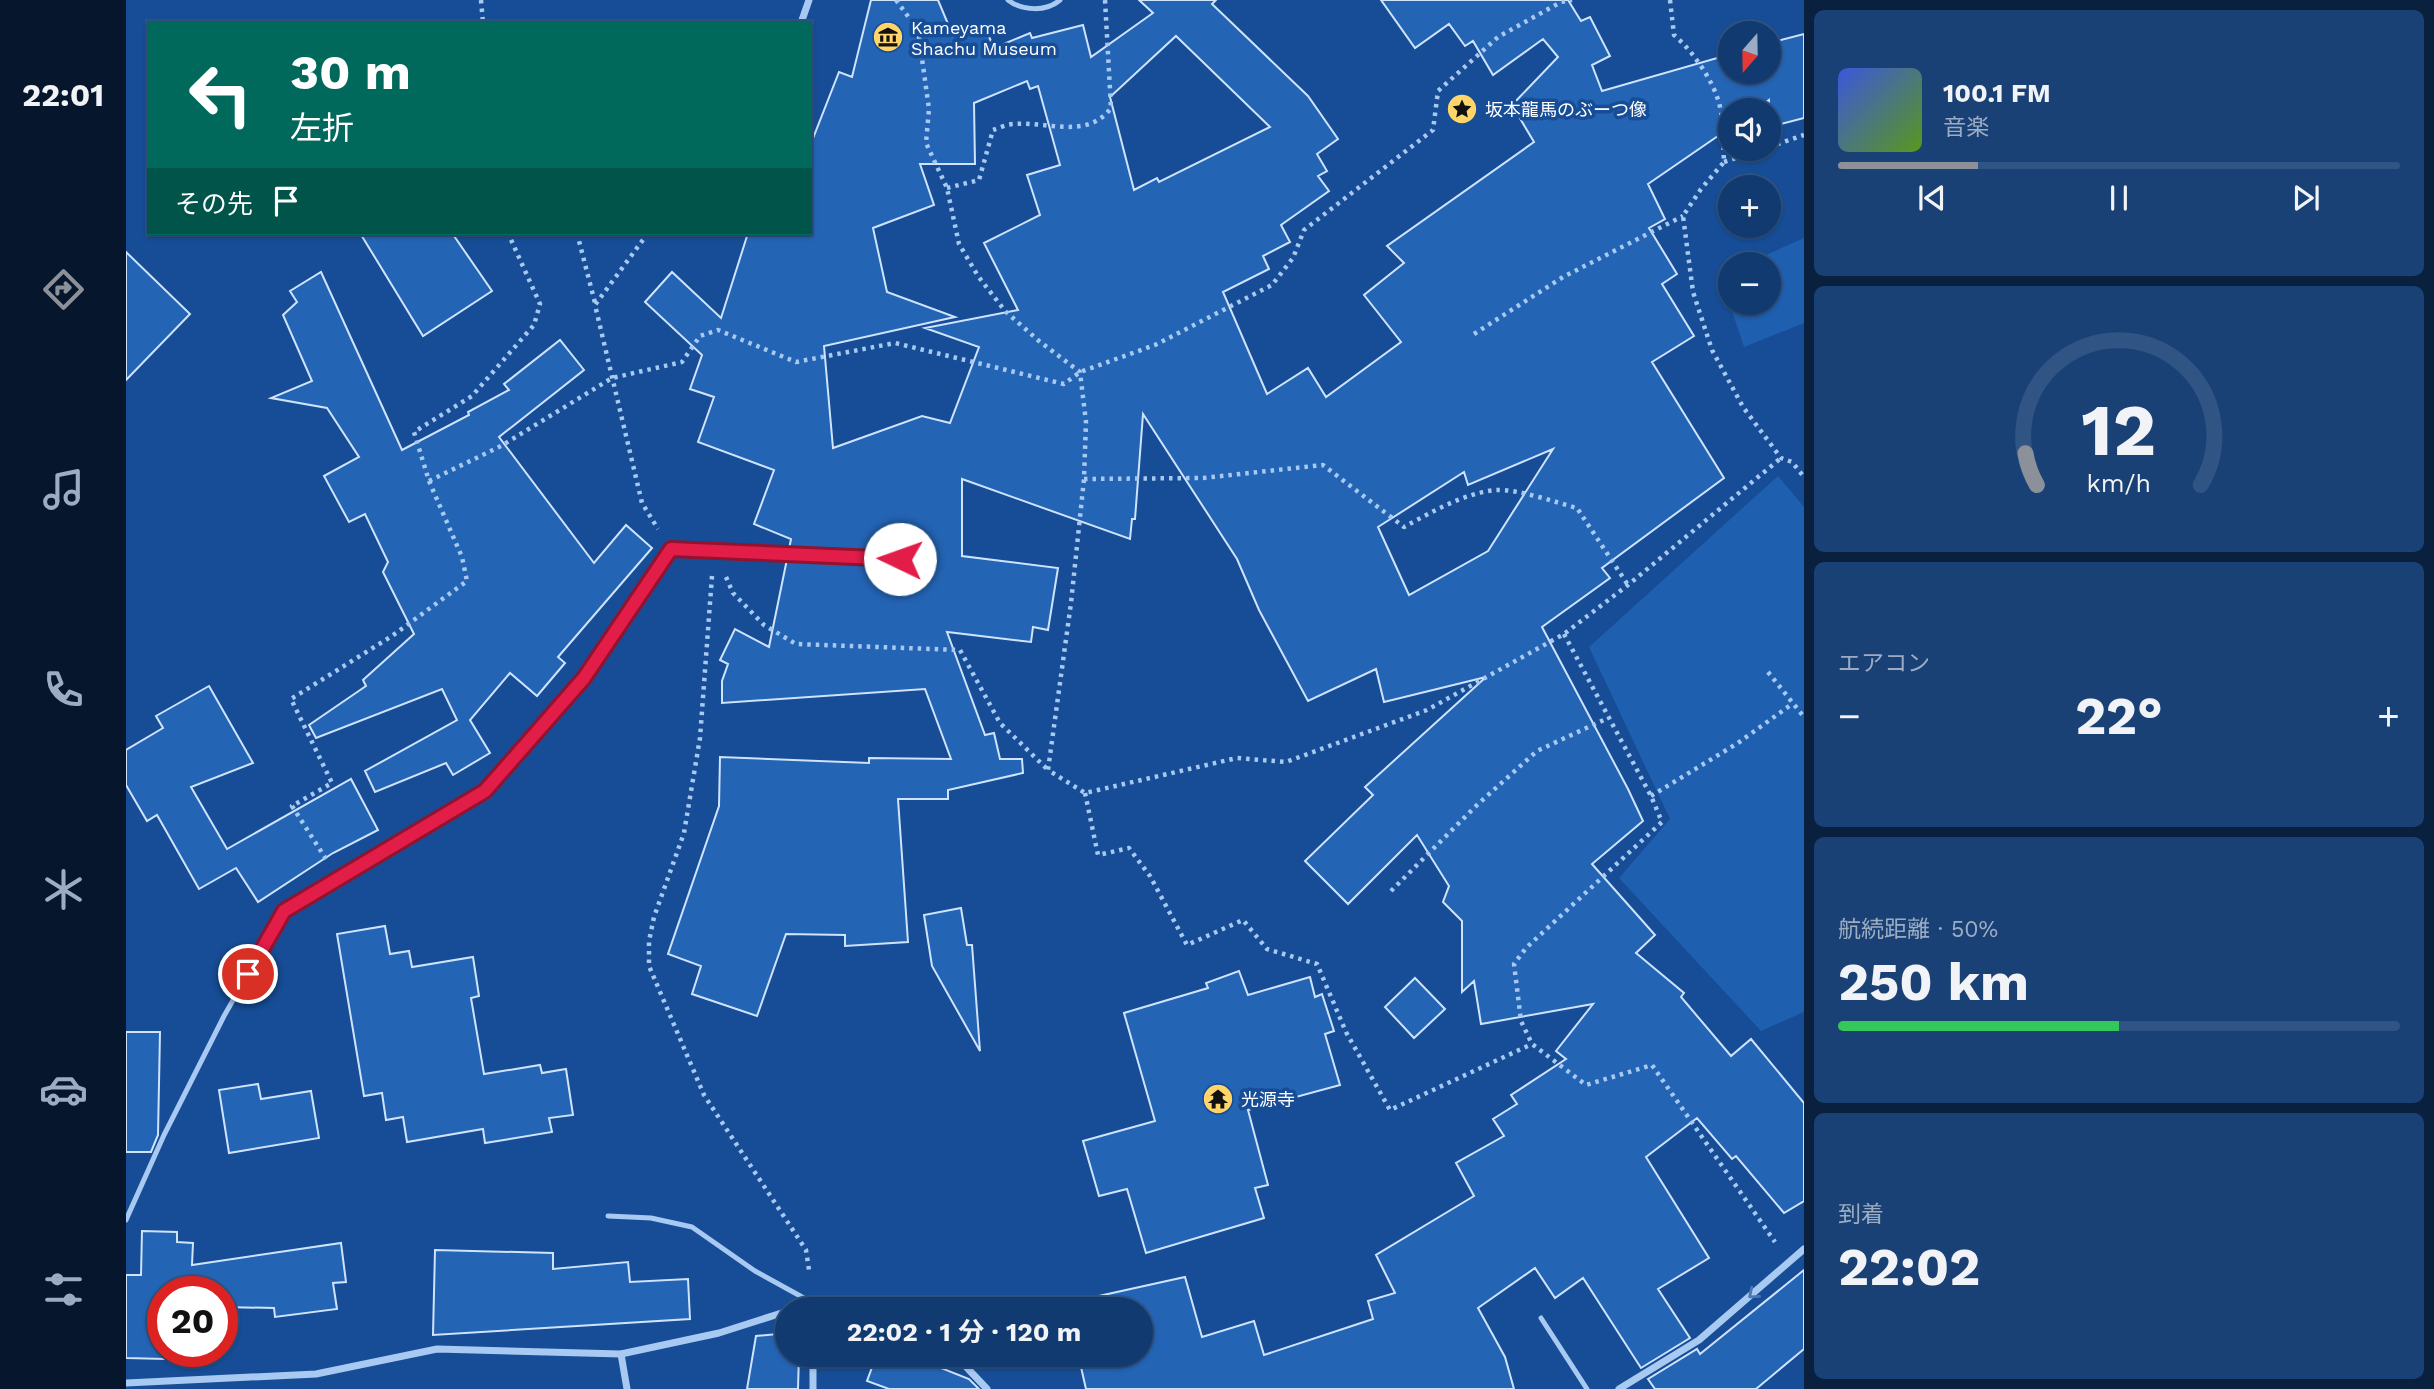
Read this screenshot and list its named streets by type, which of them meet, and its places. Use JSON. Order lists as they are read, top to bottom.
{
  "places": {
    "museum": ["Kameyama Shachu Museum"],
    "place": ["坂本龍馬のぶーつ像"],
    "temple": ["光源寺"]
  },
  "north": "bottom",
  "page": {
    "tabs": "22:01",
    "map_buttons": ["+", "−"],
    "turn": ["30 m", "左折"],
    "song": ["100.1 FM", "音楽"],
    "then": "その先",
    "tile": [
      "エアコン",
      ["航続距離 · 50%", "250 km"],
      ["到着", "22:02"]
    ],
    "heat": ["−", "22°", "+"],
    "limit": "20",
    "trip": "22:02 · 1 分 · 120 m",
    "gauge": ["12", "km/h"]
  }
}
